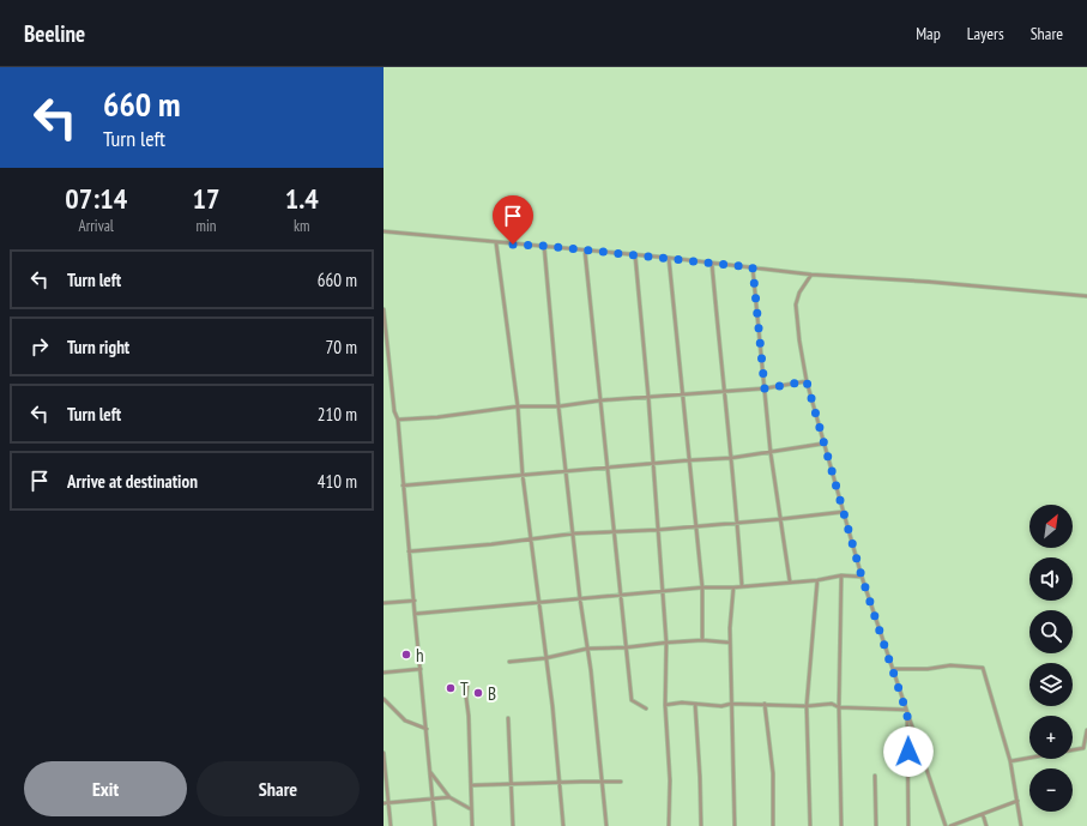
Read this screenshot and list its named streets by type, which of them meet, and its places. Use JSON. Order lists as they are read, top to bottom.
{
  "places": ["h", "T", "B"],
  "north": "top right",
  "page": {
    "header": "Beeline",
    "nav": ["Map", "Layers", "Share"],
    "turn": ["660 m", "Turn left"],
    "eta": [
      "07:14",
      "Arrival",
      "17",
      "min",
      "1.4",
      "km"
    ],
    "list": [
      {
        "name": "Turn left",
        "value": "660 m"
      },
      {
        "name": "Turn right",
        "value": "70 m"
      },
      {
        "name": "Turn left",
        "value": "210 m"
      },
      {
        "name": "Arrive at destination",
        "value": "410 m"
      }
    ],
    "map_buttons": ["+", "−"],
    "buttons": ["Exit", "Share"]
  }
}
